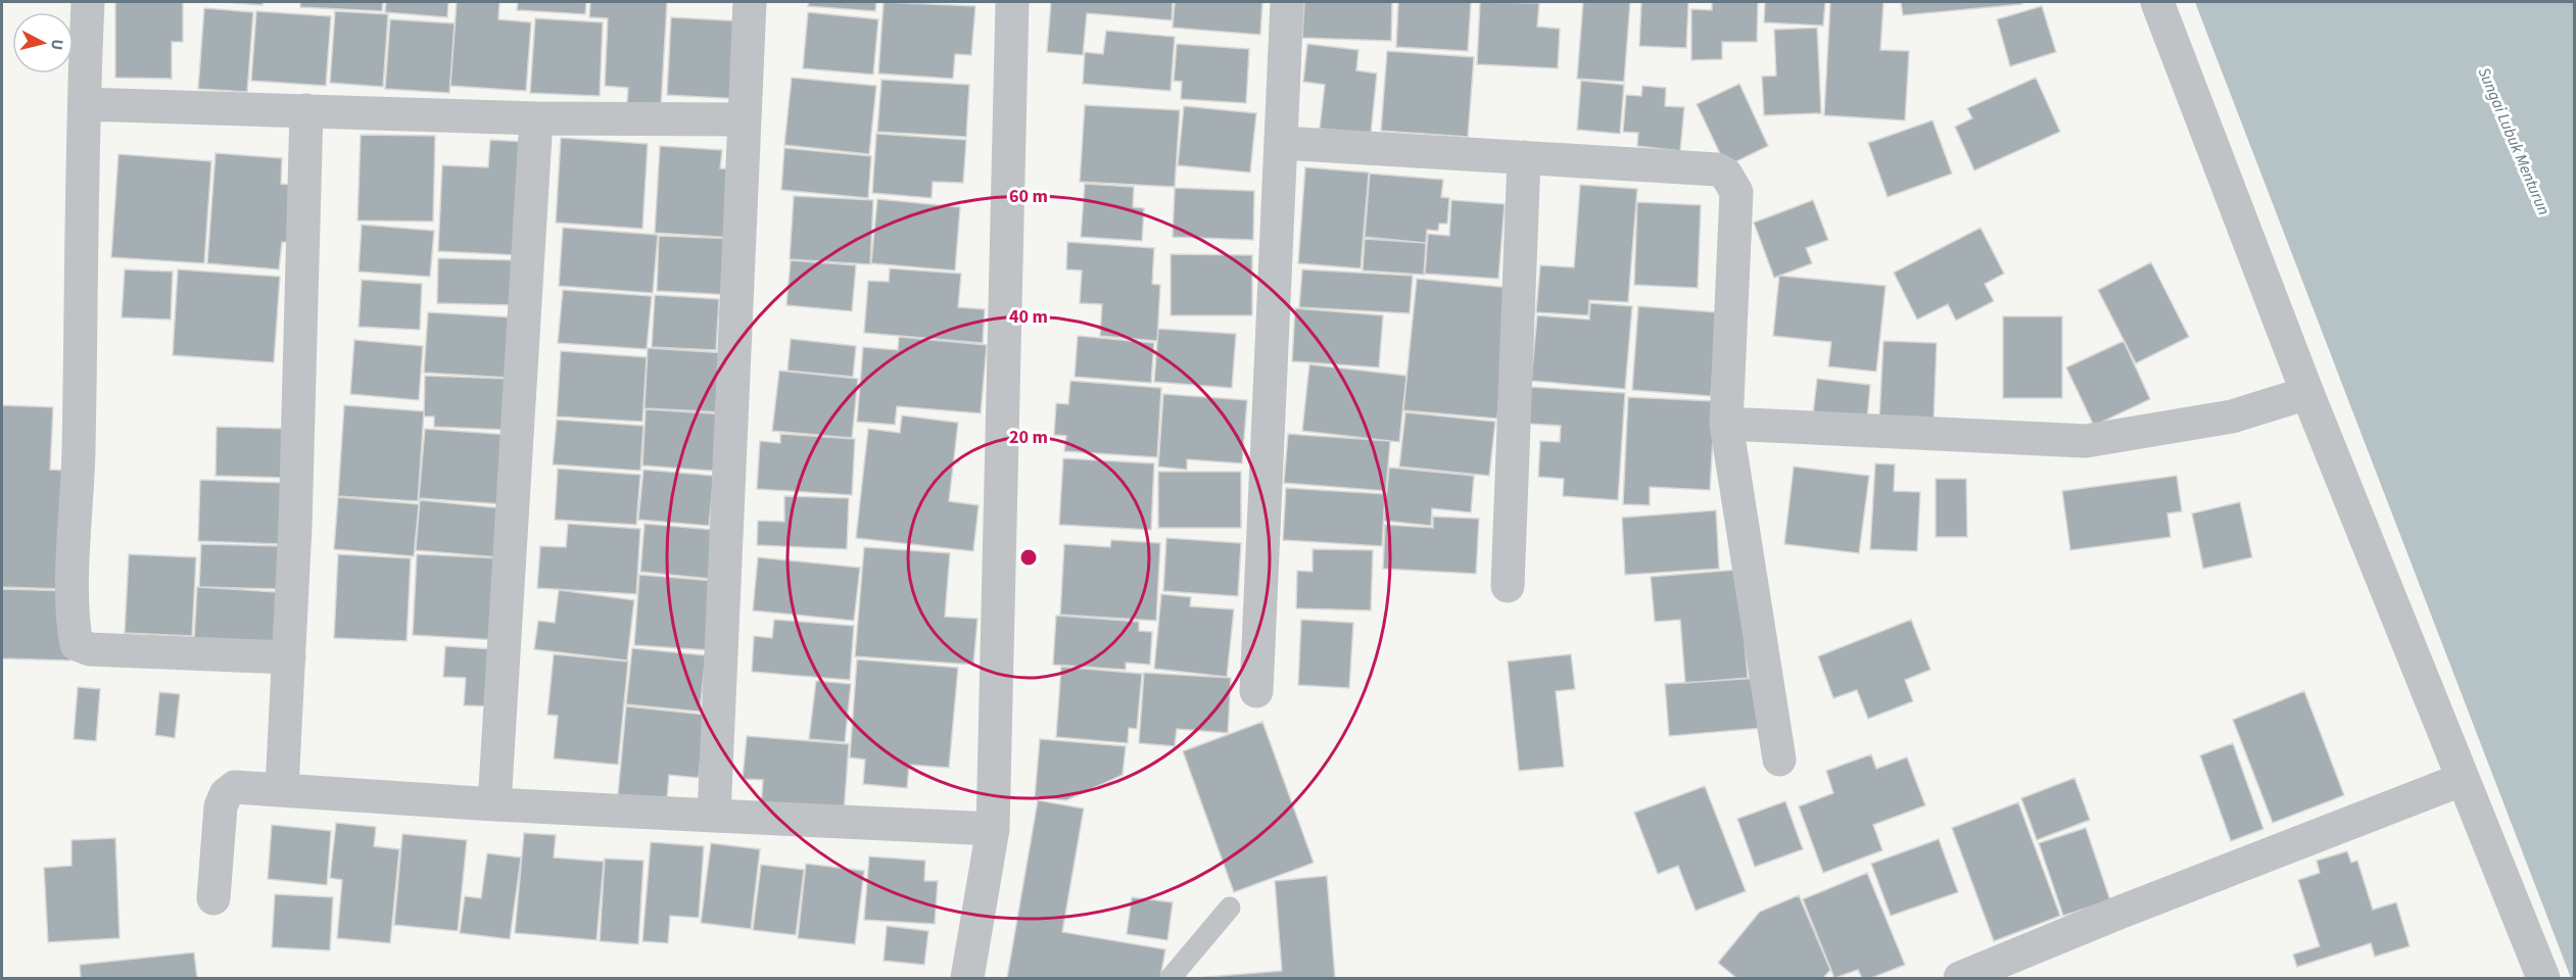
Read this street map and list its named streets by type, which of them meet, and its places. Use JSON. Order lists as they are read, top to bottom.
{
  "water": ["Sungai Lubuk Menturun"],
  "north": "right",
  "rings": ["60 m", "40 m", "20 m"]
}
